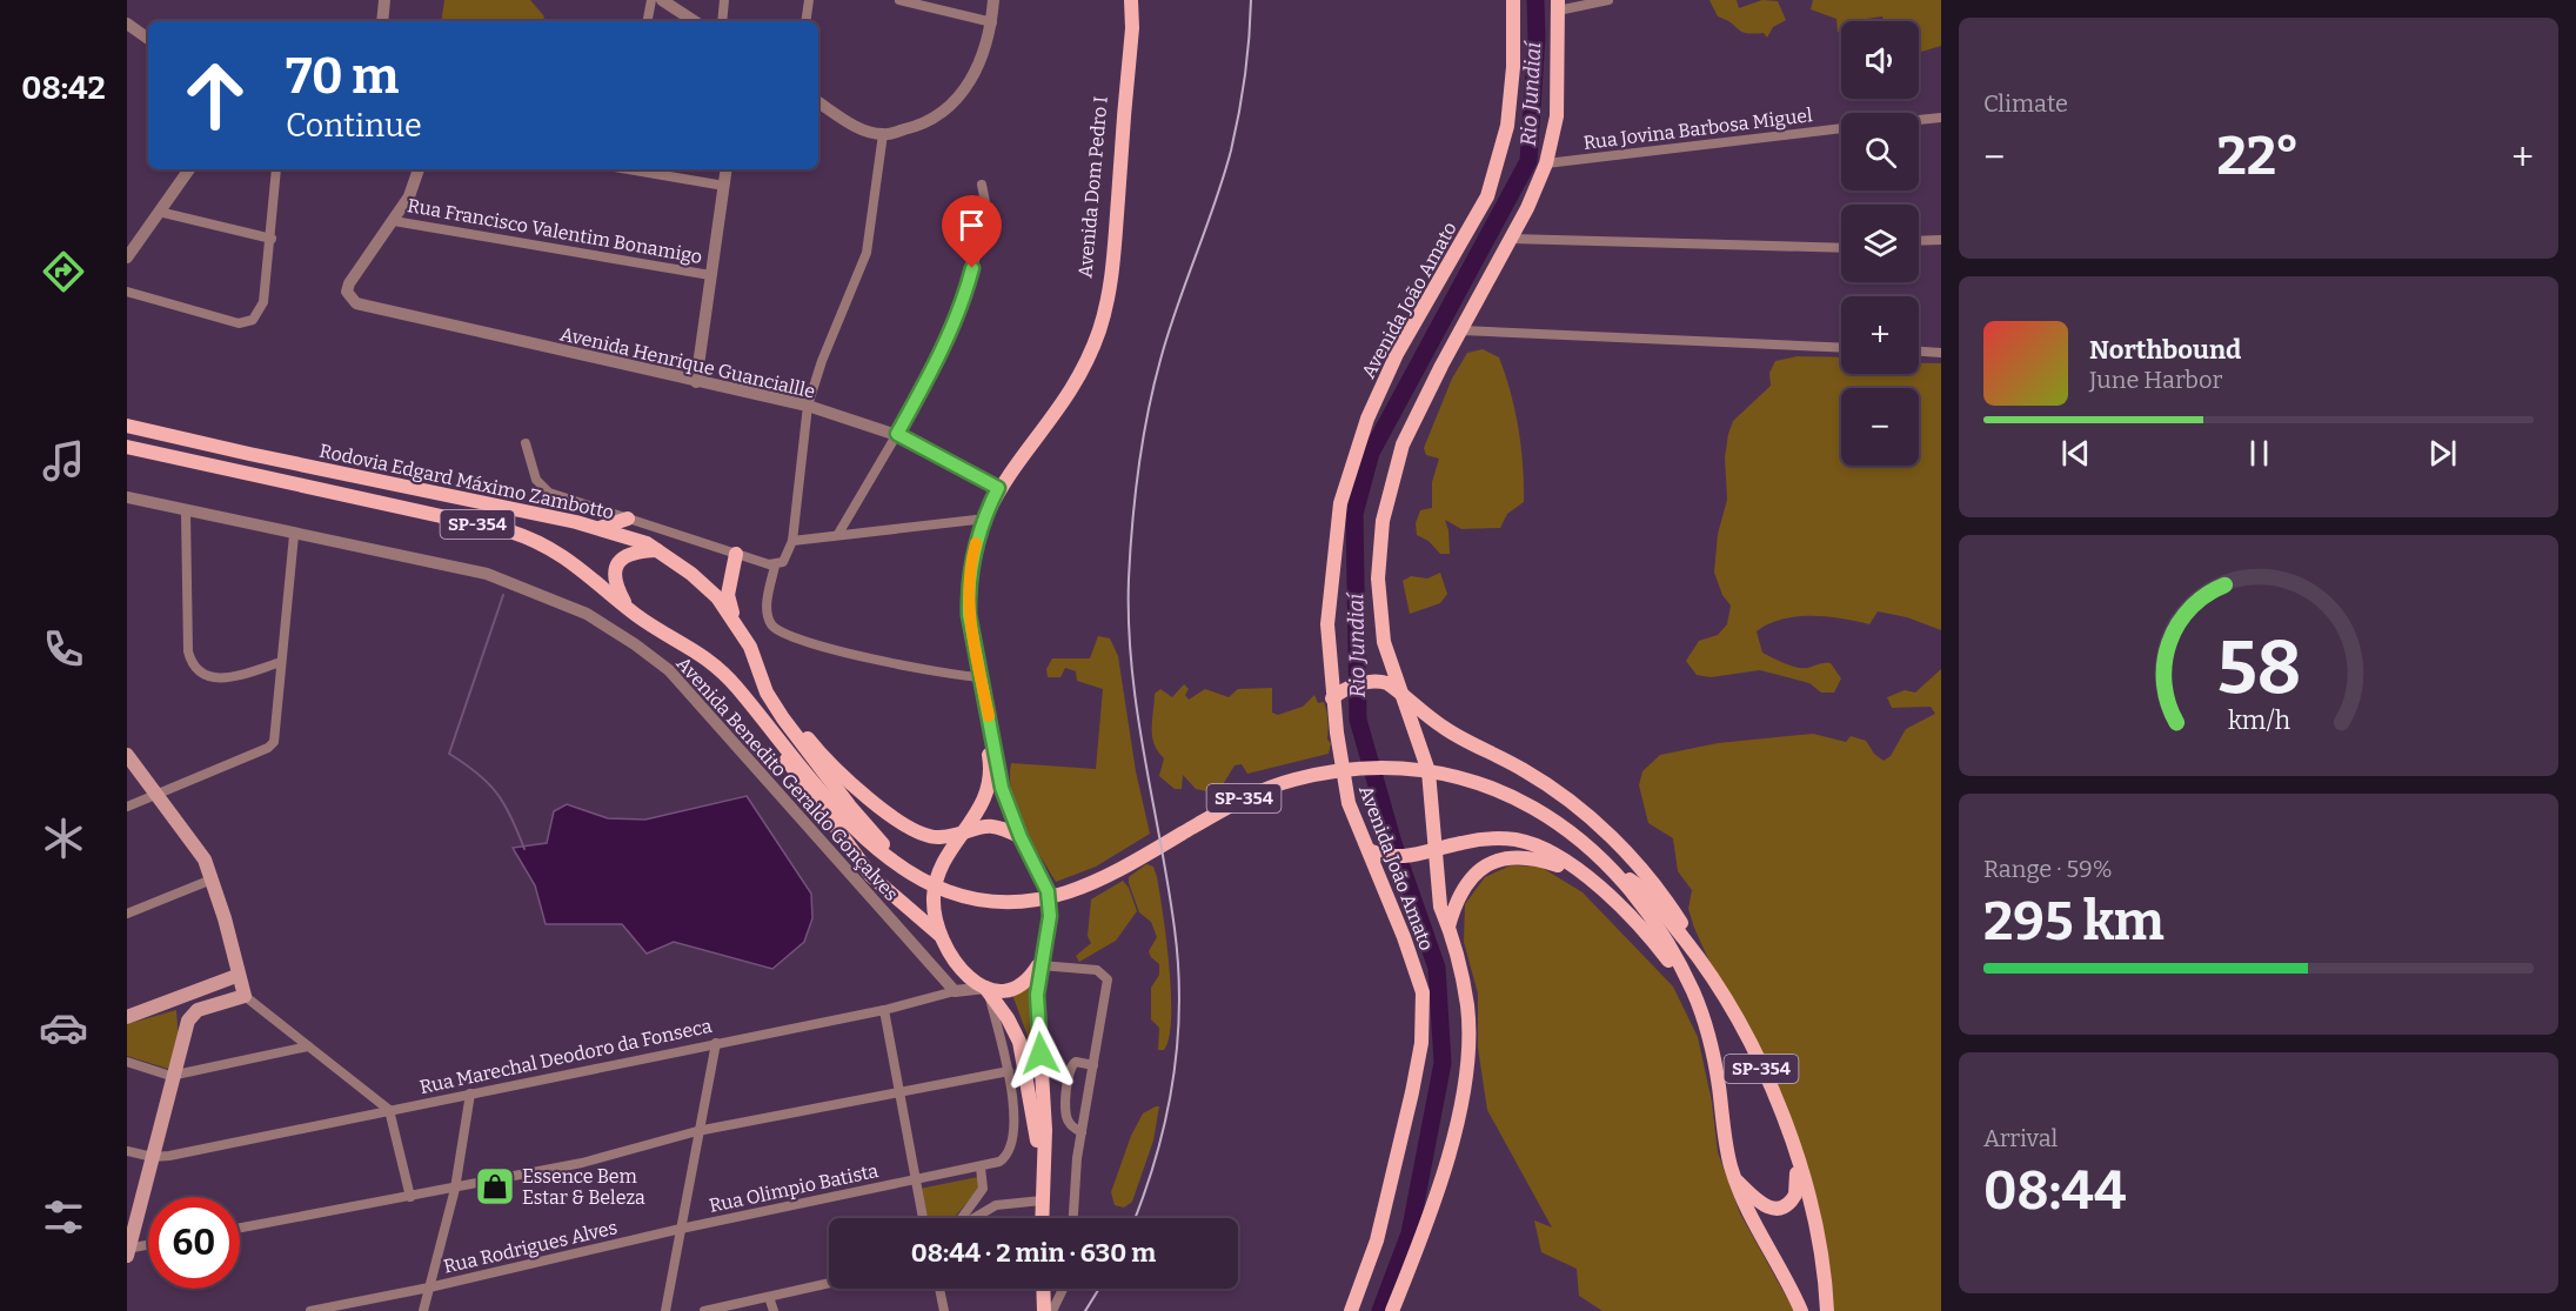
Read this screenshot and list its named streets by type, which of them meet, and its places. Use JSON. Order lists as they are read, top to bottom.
{
  "streets": {
    "main road": [
      "Avenida Dom Pedro I",
      "Avenida João Amato",
      "Rodovia Edgard Máximo Zambotto",
      "SP-354"
    ],
    "street": [
      "Rua Jovina Barbosa Miguel",
      "Rua Francisco Valentim Bonamigo",
      "Avenida Henrique Guanciallle",
      "Avenida Benedito Geraldo Gonçalves",
      "Rua Marechal Deodoro da Fonseca",
      "Rua Olimpio Batista",
      "Rua Rodrigues Alves"
    ]
  },
  "crossings": [
    ["Rua Jovina Barbosa Miguel", "Avenida João Amato"],
    ["Avenida Dom Pedro I", "Avenida Henrique Guanciallle"],
    ["Rua Francisco Valentim Bonamigo", "Avenida Henrique Guanciallle"],
    ["Avenida Benedito Geraldo Gonçalves", "Rua Marechal Deodoro da Fonseca"],
    ["Rua Olimpio Batista", "Rua Rodrigues Alves"]
  ],
  "water": ["Rio Jundiaí"],
  "places": {
    "shop": ["Essence Bem Estar & Beleza"]
  },
  "page": {
    "tabs": "08:42",
    "tile": [
      "Climate",
      ["Range · 59%", "295 km"],
      ["Arrival", "08:44"]
    ],
    "map_buttons": ["+", "−"],
    "turn": ["70 m", "Continue"],
    "heat": ["−", "22°", "+"],
    "song": ["Northbound", "June Harbor"],
    "limit": "60",
    "trip": "08:44 · 2 min · 630 m",
    "gauge": ["58", "km/h"]
  }
}
